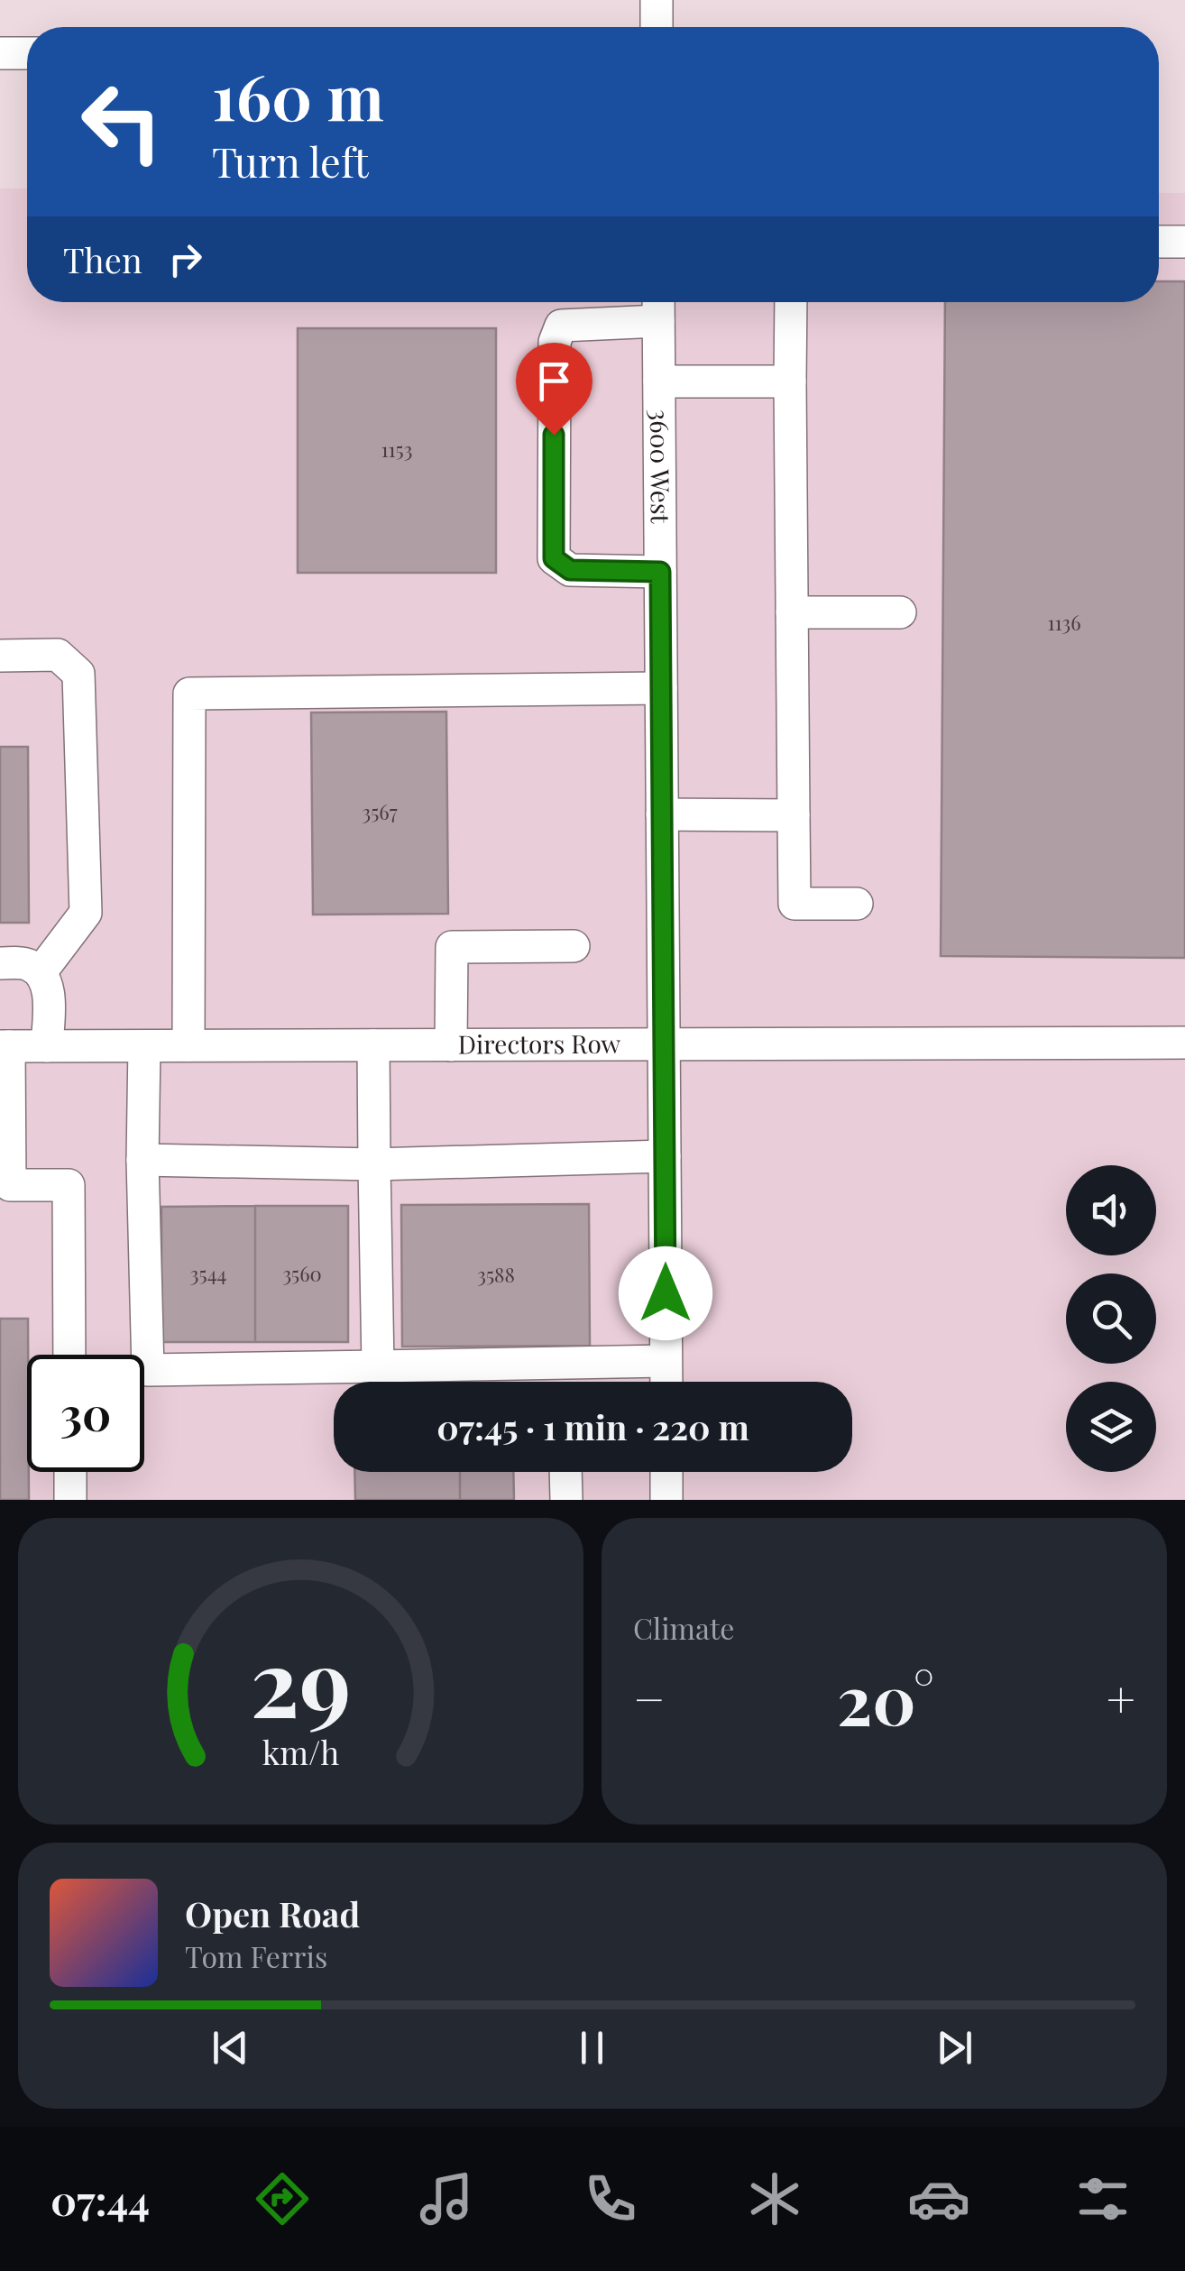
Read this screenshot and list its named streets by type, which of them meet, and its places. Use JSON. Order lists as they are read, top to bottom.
{
  "streets": {
    "street": ["3600 West", "Directors Row"]
  },
  "crossings": [
    ["3600 West", "Directors Row"]
  ],
  "house_numbers": [
    "1153",
    "1136",
    "3567",
    "3544",
    "3560",
    "3588"
  ],
  "page": {
    "turn": ["160 m", "Turn left"],
    "then": "Then",
    "limit": "30",
    "trip": "07:45 · 1 min · 220 m",
    "tile": "Climate",
    "heat": ["−", "20°", "+"],
    "song": ["Open Road", "Tom Ferris"],
    "tabs": "07:44",
    "gauge": ["29", "km/h"]
  }
}
